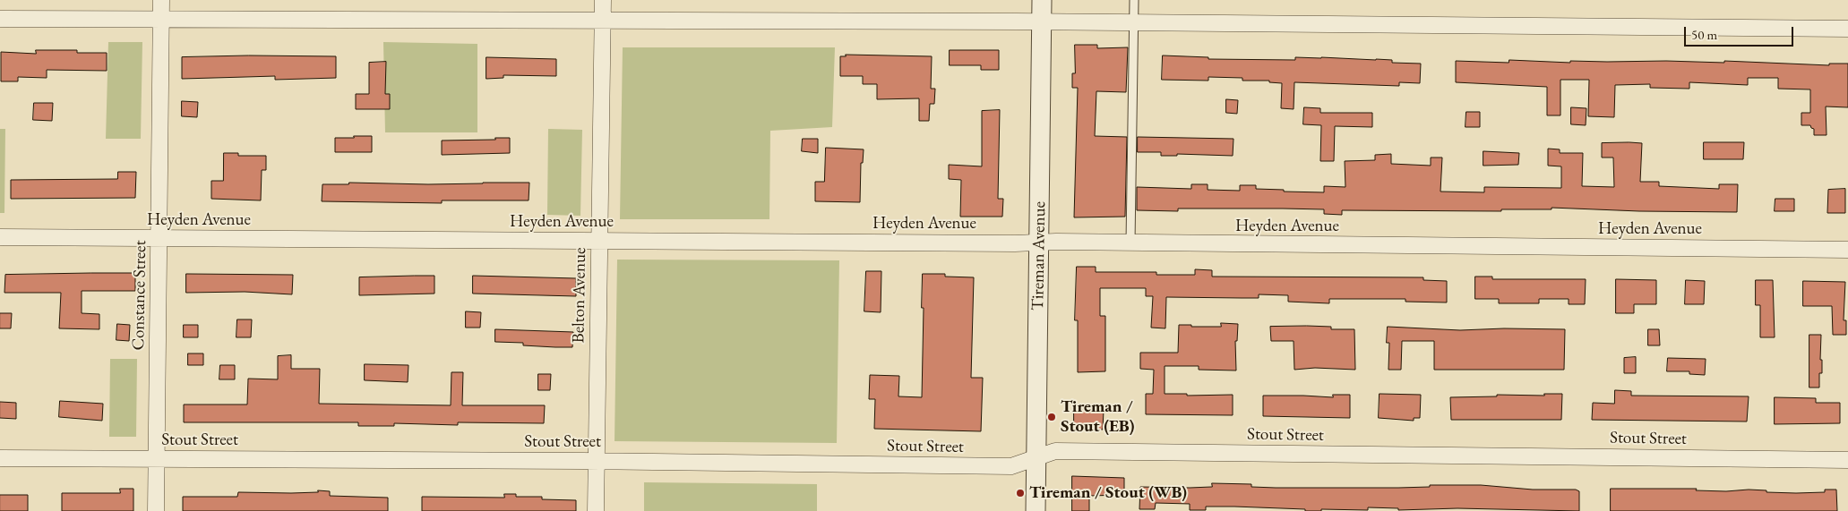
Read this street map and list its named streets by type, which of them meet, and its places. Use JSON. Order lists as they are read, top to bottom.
{
  "streets": {
    "street": [
      "Heyden Avenue",
      "Tireman Avenue",
      "Constance Street",
      "Belton Avenue",
      "Stout Street"
    ]
  },
  "crossings": [
    ["Heyden Avenue", "Tireman Avenue"],
    ["Heyden Avenue", "Constance Street"],
    ["Heyden Avenue", "Belton Avenue"],
    ["Tireman Avenue", "Stout Street"],
    ["Constance Street", "Stout Street"],
    ["Belton Avenue", "Stout Street"]
  ],
  "places": ["Tireman / Stout (EB)", "Tireman / Stout (WB)"],
  "scale_bar": "50 m"
}
